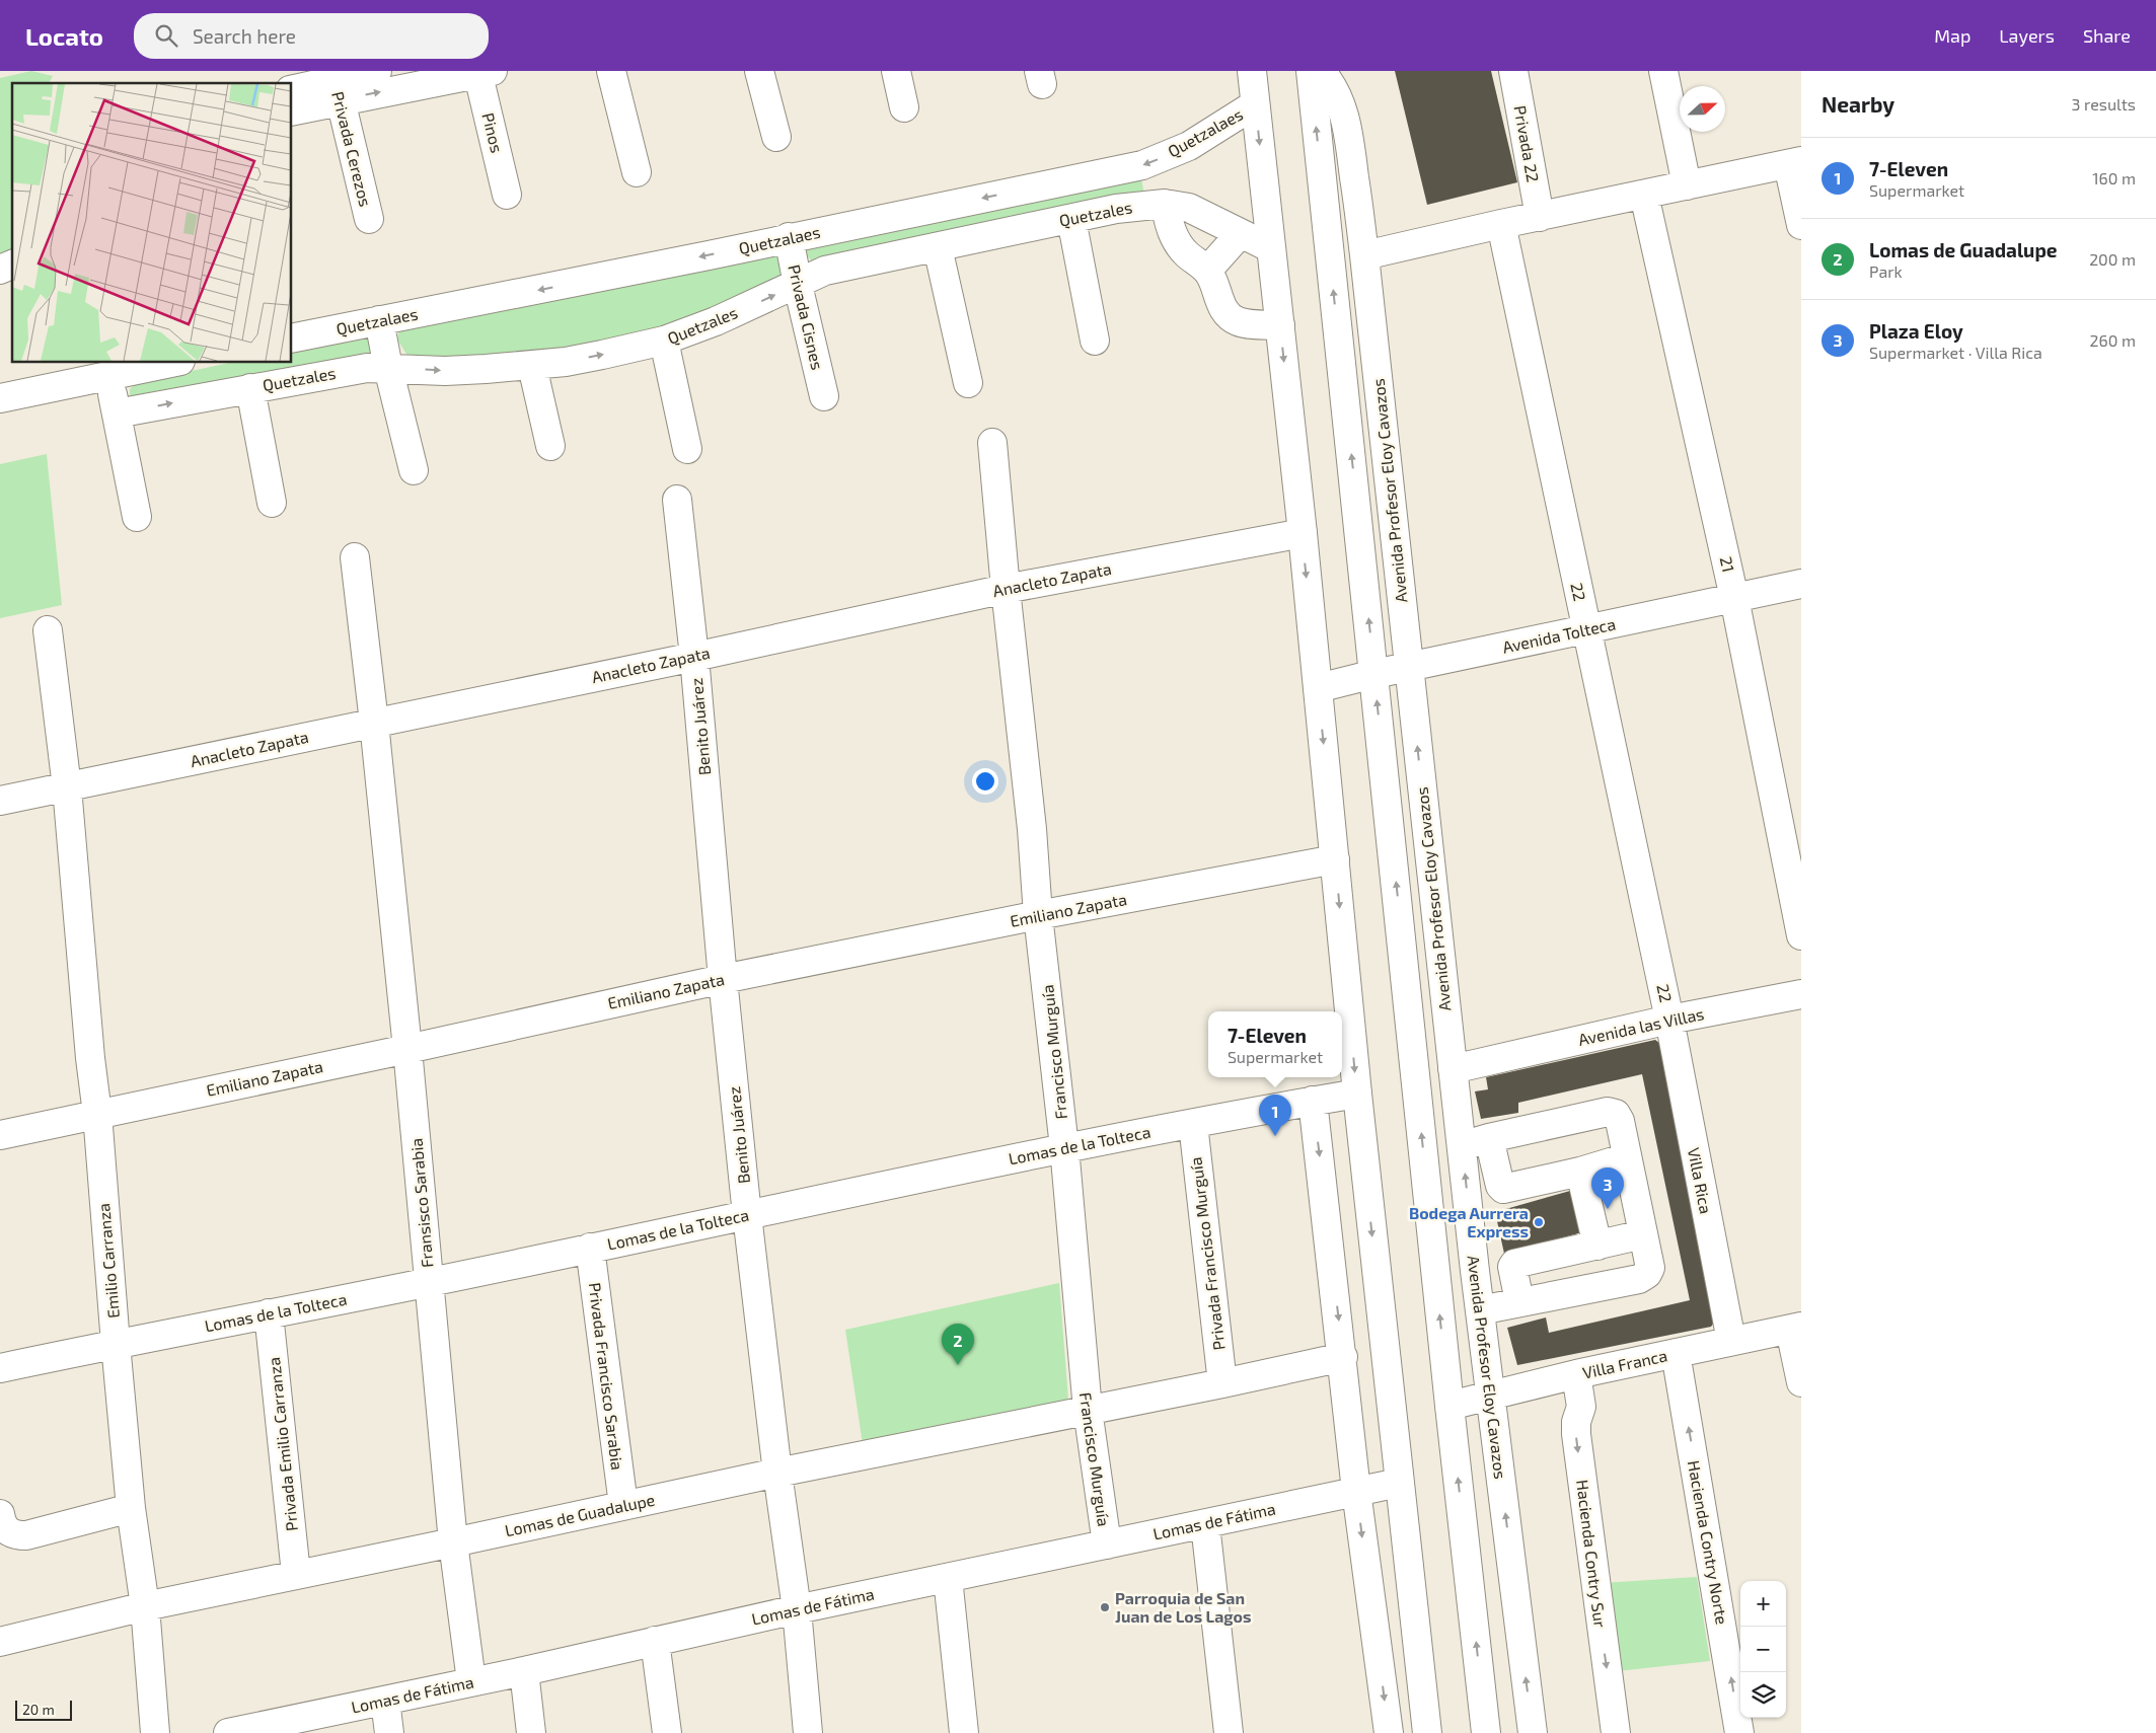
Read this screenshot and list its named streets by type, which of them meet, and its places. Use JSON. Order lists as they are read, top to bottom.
{
  "streets": {
    "street": [
      "Pinos",
      "Quetzalaes",
      "Privada 22",
      "Privada Cerezos",
      "Quetzales",
      "Privada Cisnes",
      "Avenida Profesor Eloy Cavazos",
      "21",
      "Anacleto Zapata",
      "22",
      "Avenida Tolteca",
      "Benito Juárez",
      "Emiliano Zapata",
      "Avenida las Villas",
      "Francisco Murguía",
      "Lomas de la Tolteca",
      "Villa Rica",
      "Fransisco Sarabia",
      "Privada Francisco Murguía",
      "Emilio Carranza",
      "Villa Franca",
      "Privada Francisco Sarabia",
      "Privada Emilio Carranza",
      "Lomas de Guadalupe",
      "Lomas de Fátima",
      "Hacienda Contry Norte",
      "Hacienda Contry Sur"
    ]
  },
  "crossings": [
    ["Quetzalaes", "Privada Cisnes"],
    ["Quetzales", "Privada Cisnes"],
    ["Avenida Profesor Eloy Cavazos", "Avenida Tolteca"],
    ["Avenida Profesor Eloy Cavazos", "Avenida las Villas"],
    ["Avenida Profesor Eloy Cavazos", "Villa Franca"],
    ["21", "Avenida Tolteca"],
    ["Anacleto Zapata", "Benito Juárez"],
    ["Anacleto Zapata", "Francisco Murguía"],
    ["Anacleto Zapata", "Fransisco Sarabia"],
    ["Anacleto Zapata", "Emilio Carranza"],
    ["22", "Avenida Tolteca"],
    ["22", "Avenida las Villas"],
    ["22", "Villa Rica"],
    ["Benito Juárez", "Emiliano Zapata"],
    ["Benito Juárez", "Lomas de la Tolteca"],
    ["Benito Juárez", "Lomas de Guadalupe"],
    ["Benito Juárez", "Lomas de Fátima"],
    ["Emiliano Zapata", "Francisco Murguía"],
    ["Emiliano Zapata", "Fransisco Sarabia"],
    ["Emiliano Zapata", "Emilio Carranza"],
    ["Avenida las Villas", "Villa Rica"],
    ["Francisco Murguía", "Lomas de la Tolteca"],
    ["Francisco Murguía", "Lomas de Guadalupe"],
    ["Francisco Murguía", "Lomas de Fátima"],
    ["Lomas de la Tolteca", "Fransisco Sarabia"],
    ["Lomas de la Tolteca", "Privada Francisco Murguía"],
    ["Lomas de la Tolteca", "Emilio Carranza"],
    ["Lomas de la Tolteca", "Privada Francisco Sarabia"],
    ["Lomas de la Tolteca", "Privada Emilio Carranza"],
    ["Villa Rica", "Villa Franca"],
    ["Fransisco Sarabia", "Lomas de Guadalupe"],
    ["Fransisco Sarabia", "Lomas de Fátima"],
    ["Privada Francisco Murguía", "Lomas de Guadalupe"],
    ["Emilio Carranza", "Lomas de Guadalupe"],
    ["Villa Franca", "Hacienda Contry Norte"],
    ["Villa Franca", "Hacienda Contry Sur"],
    ["Privada Francisco Sarabia", "Lomas de Guadalupe"],
    ["Privada Emilio Carranza", "Lomas de Guadalupe"]
  ],
  "one_way": ["Quetzalaes", "Quetzales"],
  "places": ["Bodega Aurrera Express", "Parroquia de San Juan de Los Lagos"],
  "scale_bar": "20 m",
  "north": "right",
  "page": {
    "header": "Locato",
    "search": "Search here",
    "nav": ["Map", "Layers", "Share"],
    "heading": ["Nearby", "3 results"],
    "list": [
      {
        "mark": "1",
        "name": "7-Eleven",
        "note": "Supermarket",
        "value": "160 m"
      },
      {
        "mark": "2",
        "name": "Lomas de Guadalupe",
        "note": "Park",
        "value": "200 m"
      },
      {
        "mark": "3",
        "name": "Plaza Eloy",
        "note": "Supermarket · Villa Rica",
        "value": "260 m"
      }
    ],
    "popup": ["7-Eleven", "Supermarket"],
    "pins": ["1", "3", "2"],
    "map_buttons": ["+", "−"],
    "scale": "20 m"
  }
}
